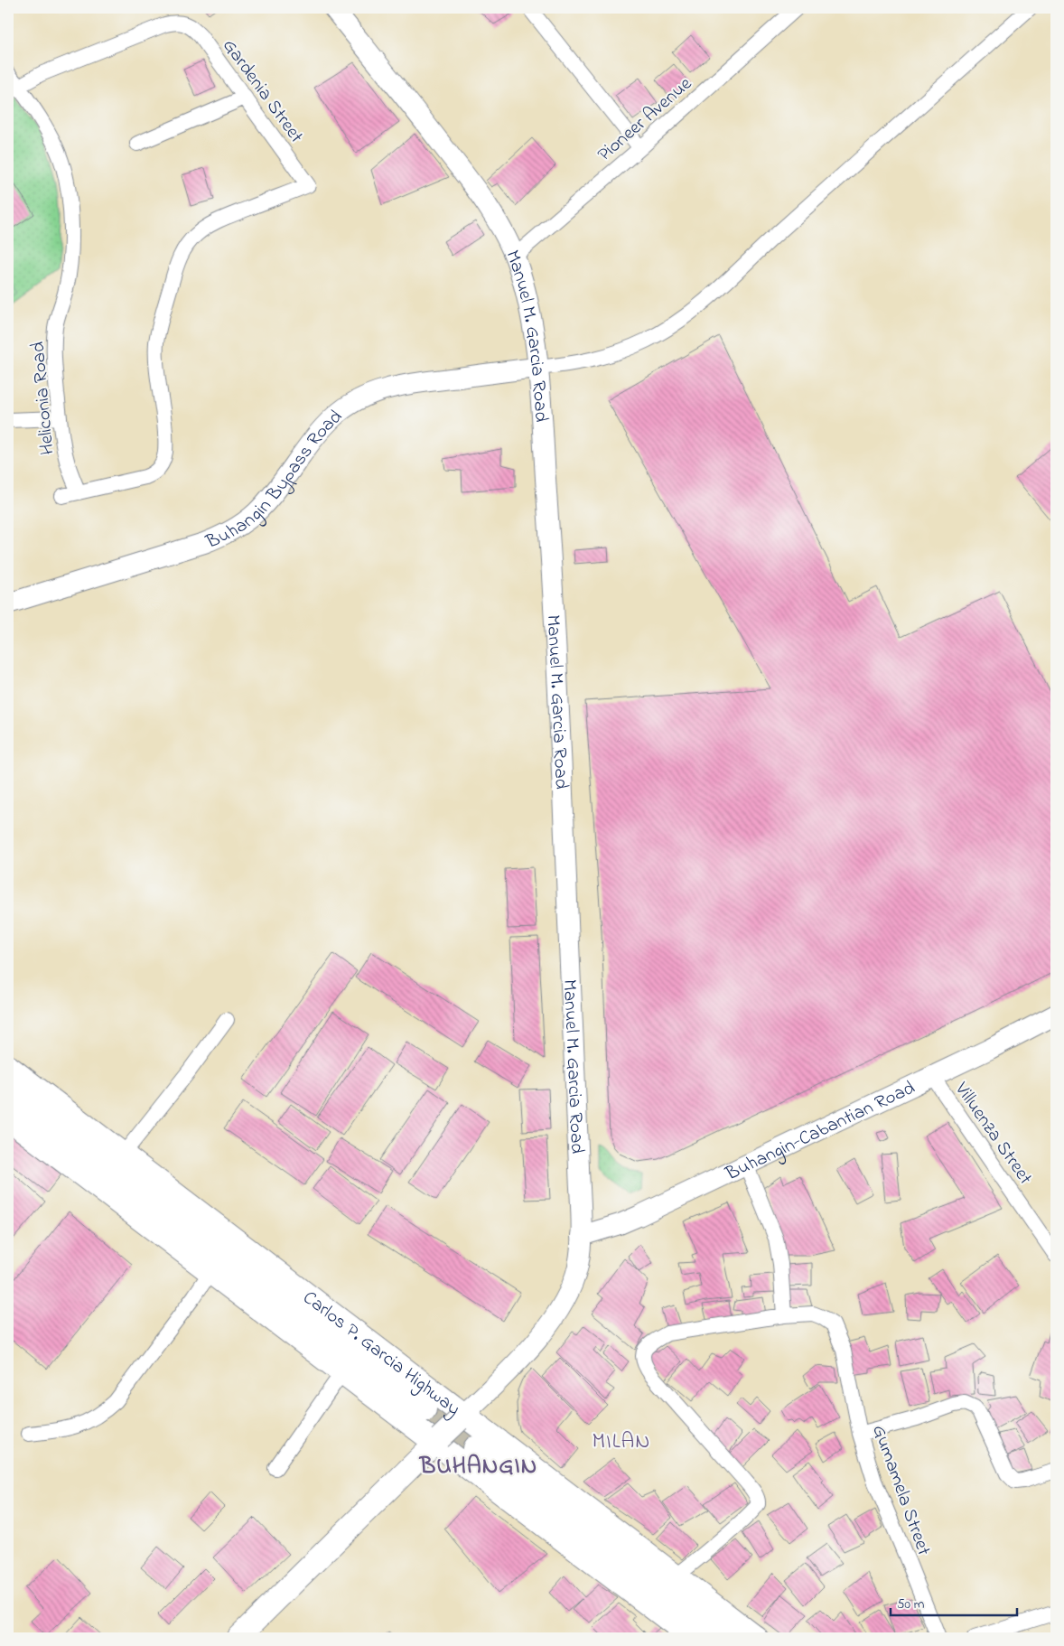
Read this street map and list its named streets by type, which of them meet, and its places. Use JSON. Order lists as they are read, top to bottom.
{
  "streets": {
    "highway": ["Carlos P. Garcia Highway"],
    "main road": ["Manuel M. Garcia Road", "Buhangin Bypass Road", "Buhangin-Cabantian Road"],
    "street": [
      "Gardenia Street",
      "Pioneer Avenue",
      "Heliconia Road",
      "Villuenza Street",
      "Gumamela Street"
    ]
  },
  "crossings": [
    ["Gardenia Street", "Heliconia Road"],
    ["Pioneer Avenue", "Manuel M. Garcia Road"],
    ["Manuel M. Garcia Road", "Buhangin Bypass Road"],
    ["Manuel M. Garcia Road", "Buhangin-Cabantian Road"],
    ["Manuel M. Garcia Road", "Carlos P. Garcia Highway"],
    ["Buhangin-Cabantian Road", "Villuenza Street"],
    ["Carlos P. Garcia Highway", "Gumamela Street"]
  ],
  "districts": ["MILAN", "BUHANGIN"],
  "scale_bar": "50 m"
}
